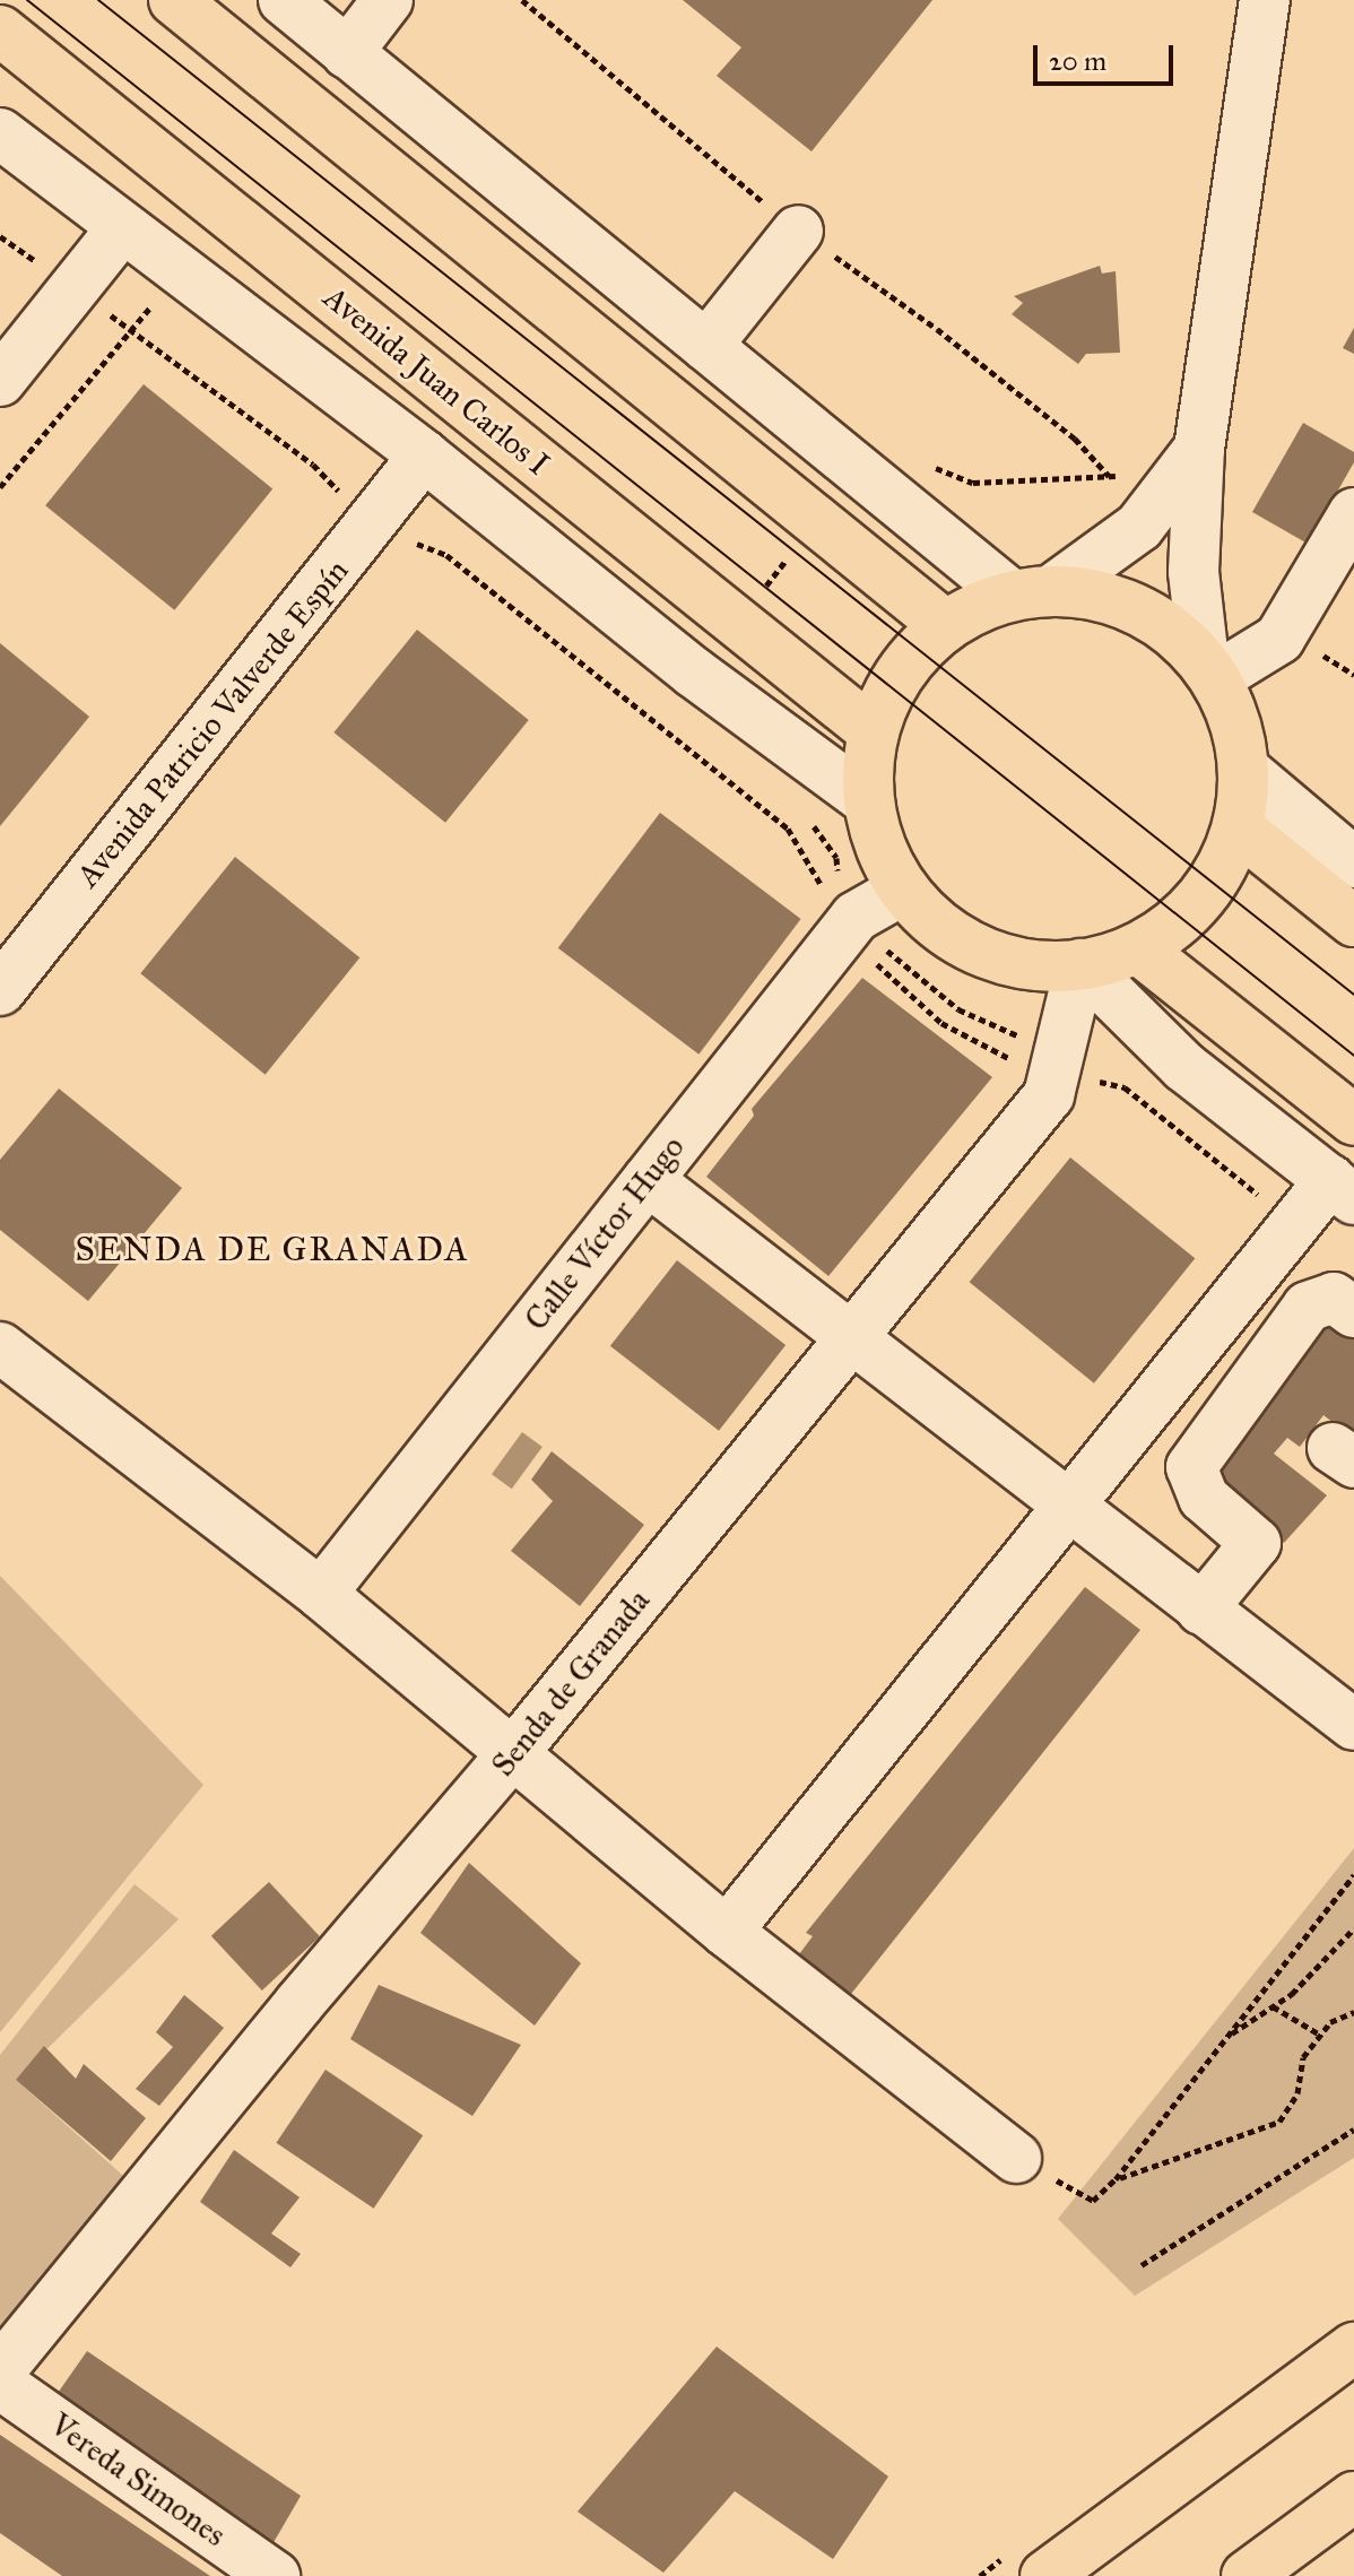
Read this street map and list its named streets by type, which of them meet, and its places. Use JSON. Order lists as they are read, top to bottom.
{
  "streets": {
    "main road": ["Avenida Juan Carlos I"],
    "street": [
      "Avenida Patricio Valverde Espín",
      "Calle Víctor Hugo",
      "Senda de Granada",
      "Vereda Simones"
    ]
  },
  "crossings": [
    ["Avenida Juan Carlos I", "Avenida Patricio Valverde Espín"]
  ],
  "districts": ["SENDA DE GRANADA"],
  "scale_bar": "20 m"
}
